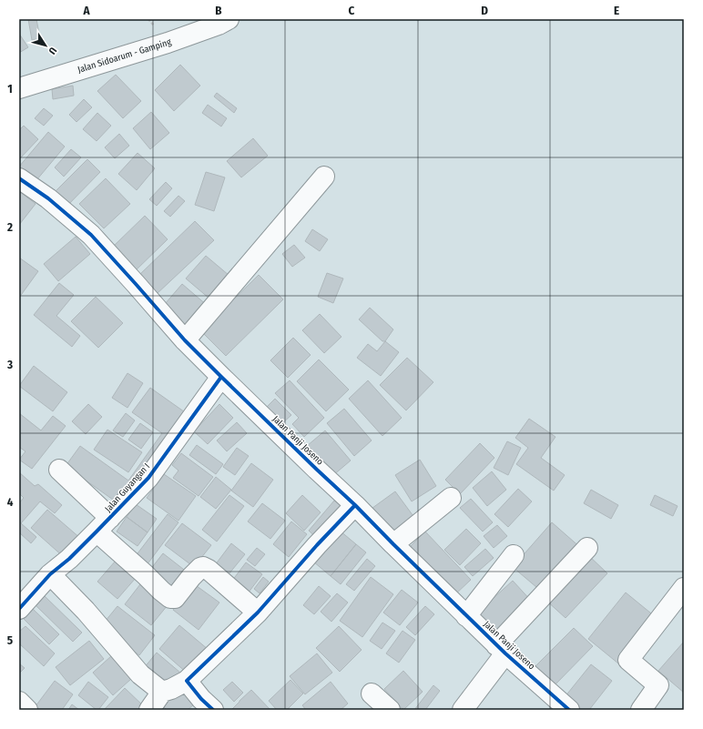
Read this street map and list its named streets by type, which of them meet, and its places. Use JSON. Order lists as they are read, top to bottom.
{
  "streets": {
    "street": ["Jalan Sidoarum - Gamping", "Jalan Panji Joseno", "Jalan Guyangan I"]
  },
  "crossings": [
    ["Jalan Panji Joseno", "Jalan Guyangan I"]
  ],
  "north": "bottom right",
  "grid": {
    "columns": [
      "A",
      "B",
      "C",
      "D",
      "E"
    ],
    "rows": [
      "1",
      "2",
      "3",
      "4",
      "5"
    ]
  }
}
